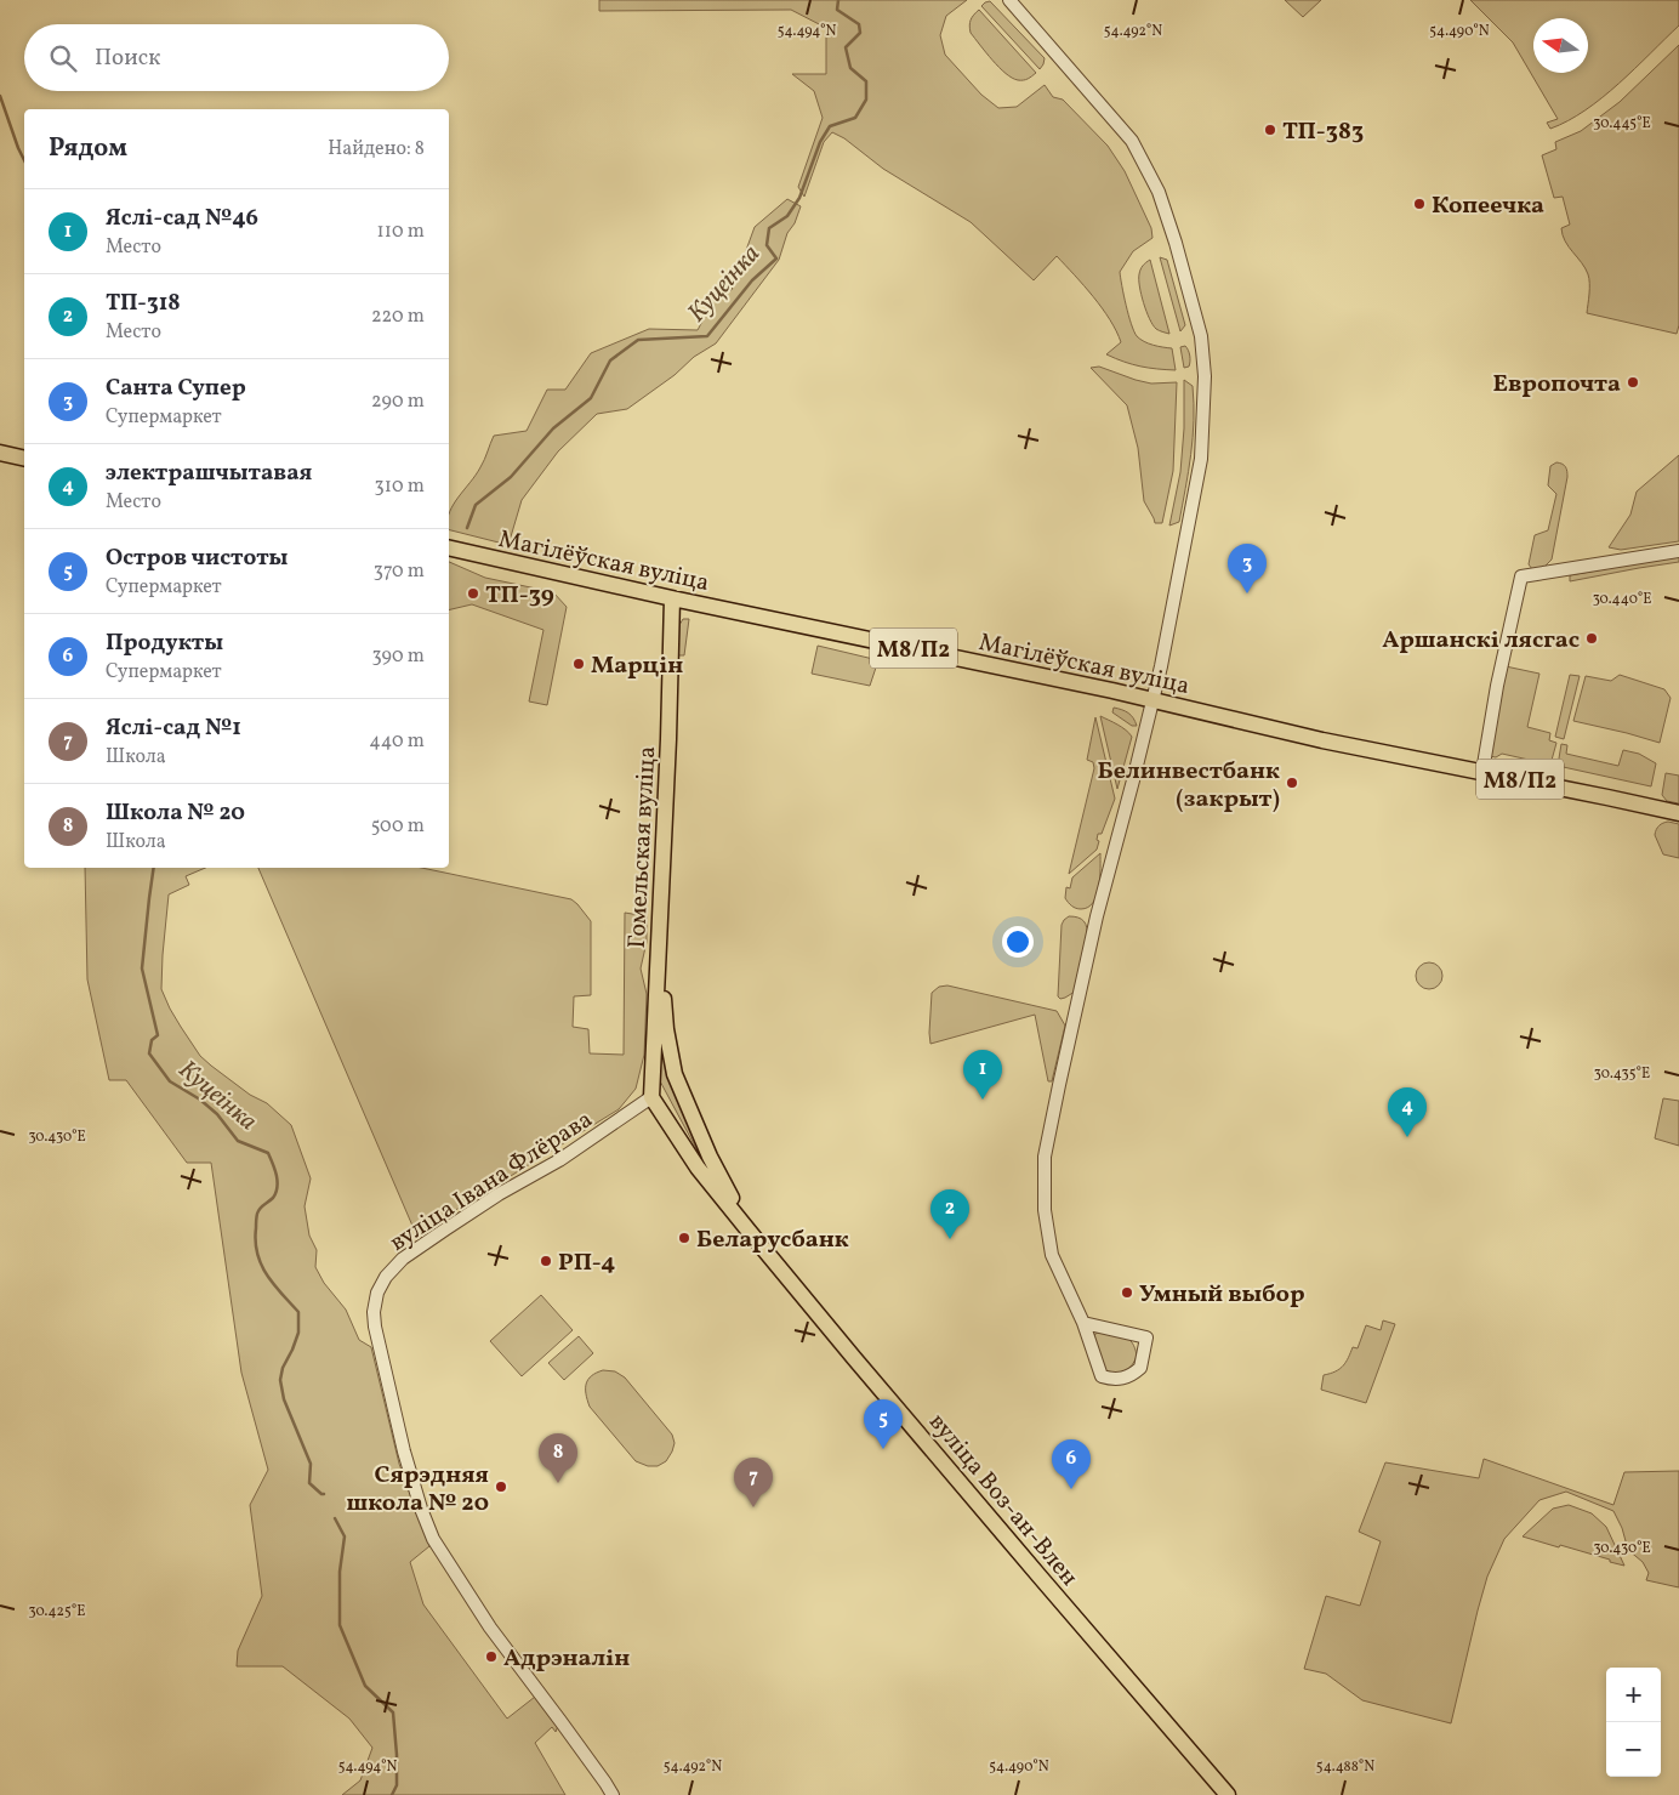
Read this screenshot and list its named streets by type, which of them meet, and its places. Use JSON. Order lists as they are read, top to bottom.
{
  "streets": {
    "main road": [
      "Магілёўская вуліца",
      "М8/П2",
      "Гомельская вуліца",
      "вуліца Воз-ан-Влен"
    ],
    "street": ["вуліца Івана Флёрава"]
  },
  "crossings": [
    ["Магілёўская вуліца", "Гомельская вуліца"],
    ["Гомельская вуліца", "вуліца Івана Флёрава"],
    ["Гомельская вуліца", "вуліца Воз-ан-Влен"],
    ["вуліца Івана Флёрава", "вуліца Воз-ан-Влен"]
  ],
  "water": ["Куцеінка"],
  "places": [
    "ТП-383",
    "Копеечка",
    "Европочта",
    "ТП-39",
    "Аршанскі лясгас",
    "Марцін",
    "Белинвестбанк (закрыт)",
    "Беларусбанк",
    "РП-4",
    "Умный выбор",
    "Сярэдняя школа № 20",
    "Адрэналін"
  ],
  "north": "left",
  "page": {
    "search": "Поиск",
    "heading": ["Рядом", "Найдено: 8"],
    "list": [
      {
        "mark": "1",
        "name": "Яслі-сад №46",
        "note": "Место",
        "value": "110 m"
      },
      {
        "mark": "2",
        "name": "ТП-318",
        "note": "Место",
        "value": "220 m"
      },
      {
        "mark": "3",
        "name": "Санта Супер",
        "note": "Супермаркет",
        "value": "290 m"
      },
      {
        "mark": "4",
        "name": "электрашчытавая",
        "note": "Место",
        "value": "310 m"
      },
      {
        "mark": "5",
        "name": "Остров чистоты",
        "note": "Супермаркет",
        "value": "370 m"
      },
      {
        "mark": "6",
        "name": "Продукты",
        "note": "Супермаркет",
        "value": "390 m"
      },
      {
        "mark": "7",
        "name": "Яслі-сад №1",
        "note": "Школа",
        "value": "440 m"
      },
      {
        "mark": "8",
        "name": "Школа № 20",
        "note": "Школа",
        "value": "500 m"
      }
    ],
    "pins": [
      "3",
      "1",
      "4",
      "2",
      "5",
      "8",
      "6",
      "7"
    ],
    "map_buttons": ["+", "−"]
  },
  "coordinates": [
    "54.494°N",
    "54.492°N",
    "54.490°N",
    "30.445°E",
    "30.440°E",
    "30.435°E",
    "30.430°E",
    "30.425°E",
    "54.488°N"
  ]
}
